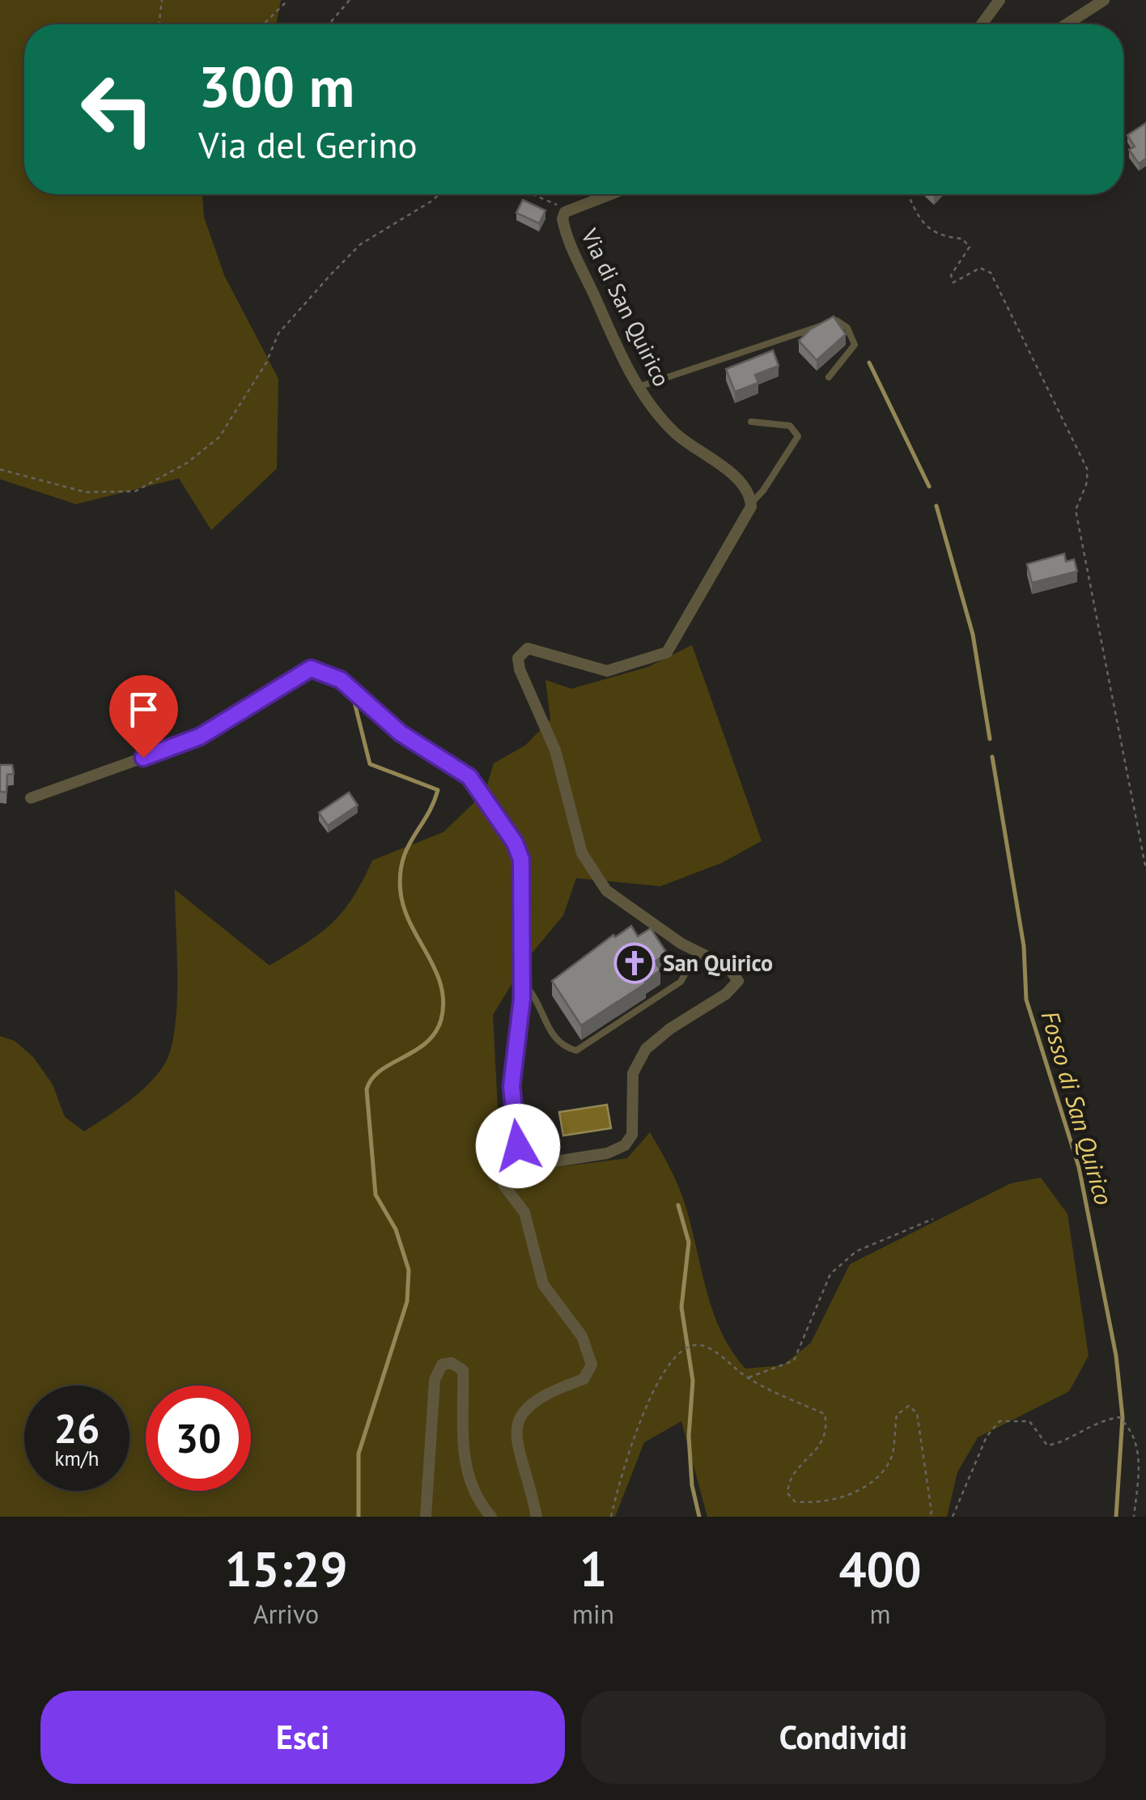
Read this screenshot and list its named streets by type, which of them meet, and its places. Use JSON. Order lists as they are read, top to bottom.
{
  "streets": {
    "street": ["Via di San Quirico"]
  },
  "water": ["Fosso di San Quirico"],
  "places": {
    "church": ["San Quirico"]
  },
  "page": {
    "turn": ["300 m", "Via del Gerino"],
    "speed": "26 km/h",
    "limit": "30",
    "eta": [
      "15:29",
      "Arrivo",
      "1",
      "min",
      "400",
      "m"
    ],
    "buttons": ["Esci", "Condividi"]
  }
}
